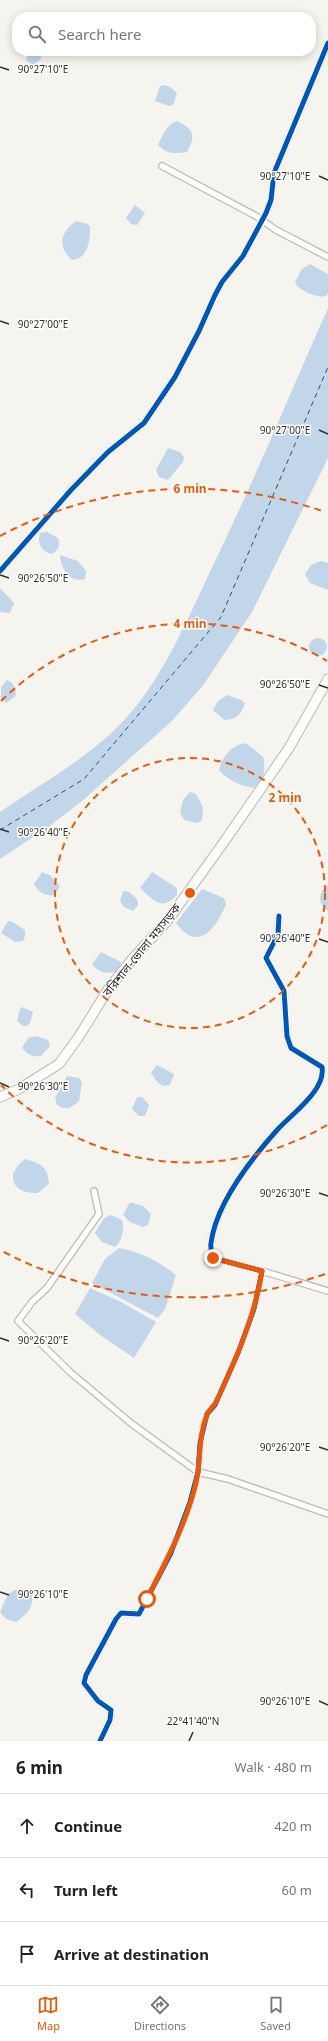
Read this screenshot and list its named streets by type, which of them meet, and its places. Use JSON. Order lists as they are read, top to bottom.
{
  "streets": {
    "highway": ["বরিশাল-ভোলা মহাসড়ক"]
  },
  "page": {
    "search": "Search here",
    "heading": ["6 min", "Walk · 480 m"],
    "list": [
      ["Continue", "420 m"],
      ["Turn left", "60 m"],
      "Arrive at destination"
    ],
    "nav": ["Map", "Directions", "Saved"]
  },
  "coordinates": [
    "90°27'10\"E",
    "90°27'00\"E",
    "90°26'50\"E",
    "90°26'40\"E",
    "90°26'30\"E",
    "90°26'20\"E",
    "90°26'10\"E",
    "22°41'40\"N"
  ],
  "rings": ["6 min", "4 min", "2 min"]
}
